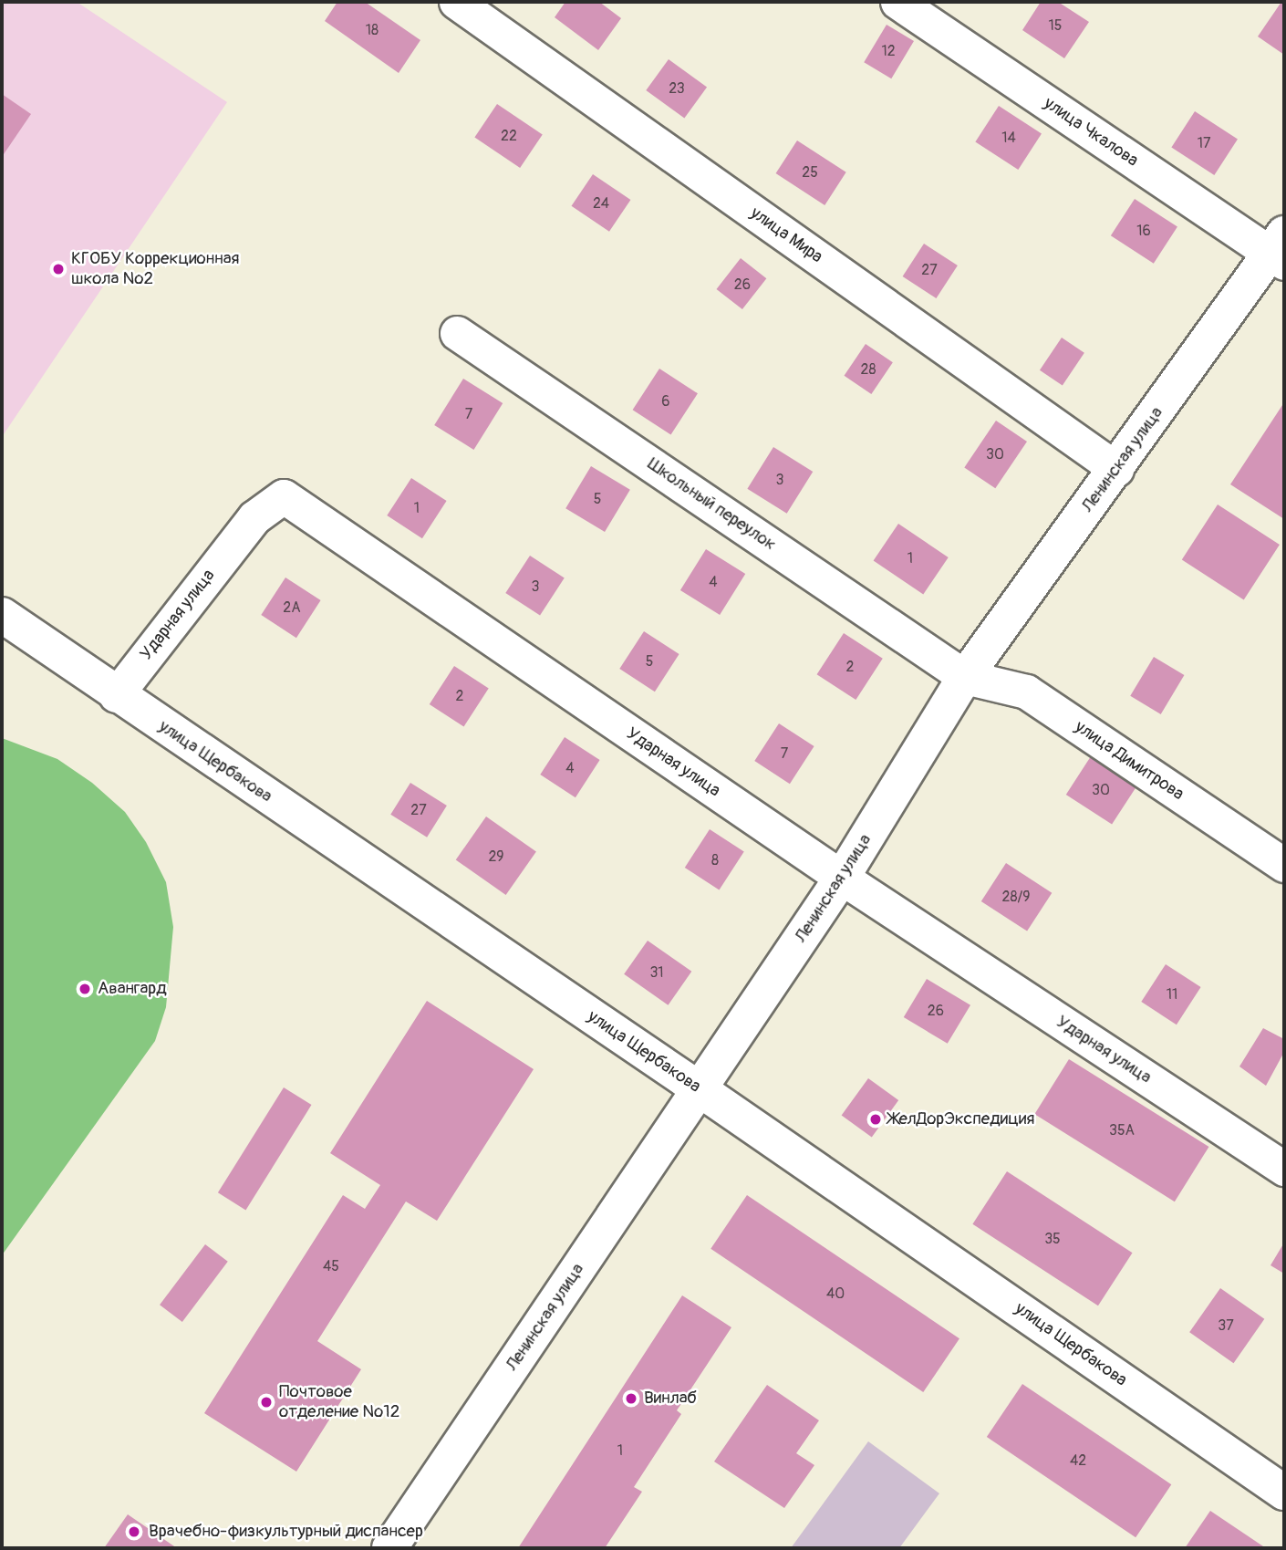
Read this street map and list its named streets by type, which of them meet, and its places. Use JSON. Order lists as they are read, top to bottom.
{
  "streets": {
    "main road": ["Ленинская улица", "улица Щербакова"],
    "street": [
      "улица Чкалова",
      "улица Мира",
      "Школьный переулок",
      "Ударная улица",
      "улица Димитрова"
    ]
  },
  "crossings": [
    ["улица Чкалова", "Ленинская улица"],
    ["улица Мира", "Ленинская улица"],
    ["Ленинская улица", "Школьный переулок"],
    ["Ленинская улица", "Ударная улица"],
    ["Ленинская улица", "улица Димитрова"],
    ["Ленинская улица", "улица Щербакова"],
    ["Школьный переулок", "улица Димитрова"],
    ["Ударная улица", "улица Щербакова"]
  ],
  "places": [
    "КГОБУ Коррекционная школа №2",
    "Авангард",
    "ЖелДорЭкспедиция",
    "Винлаб",
    "Почтовое отделение №12",
    "Врачебно-физкультурный диспансер"
  ],
  "house_numbers": [
    "15",
    "18",
    "12",
    "23",
    "22",
    "14",
    "17",
    "25",
    "24",
    "16",
    "27",
    "26",
    "28",
    "6",
    "7",
    "30",
    "3",
    "5",
    "1",
    "1",
    "4",
    "3",
    "2А",
    "5",
    "2",
    "2",
    "7",
    "4",
    "30",
    "27",
    "29",
    "8",
    "28/9",
    "31",
    "11",
    "26",
    "35А",
    "35",
    "45",
    "40",
    "37",
    "1",
    "42"
  ]
}
